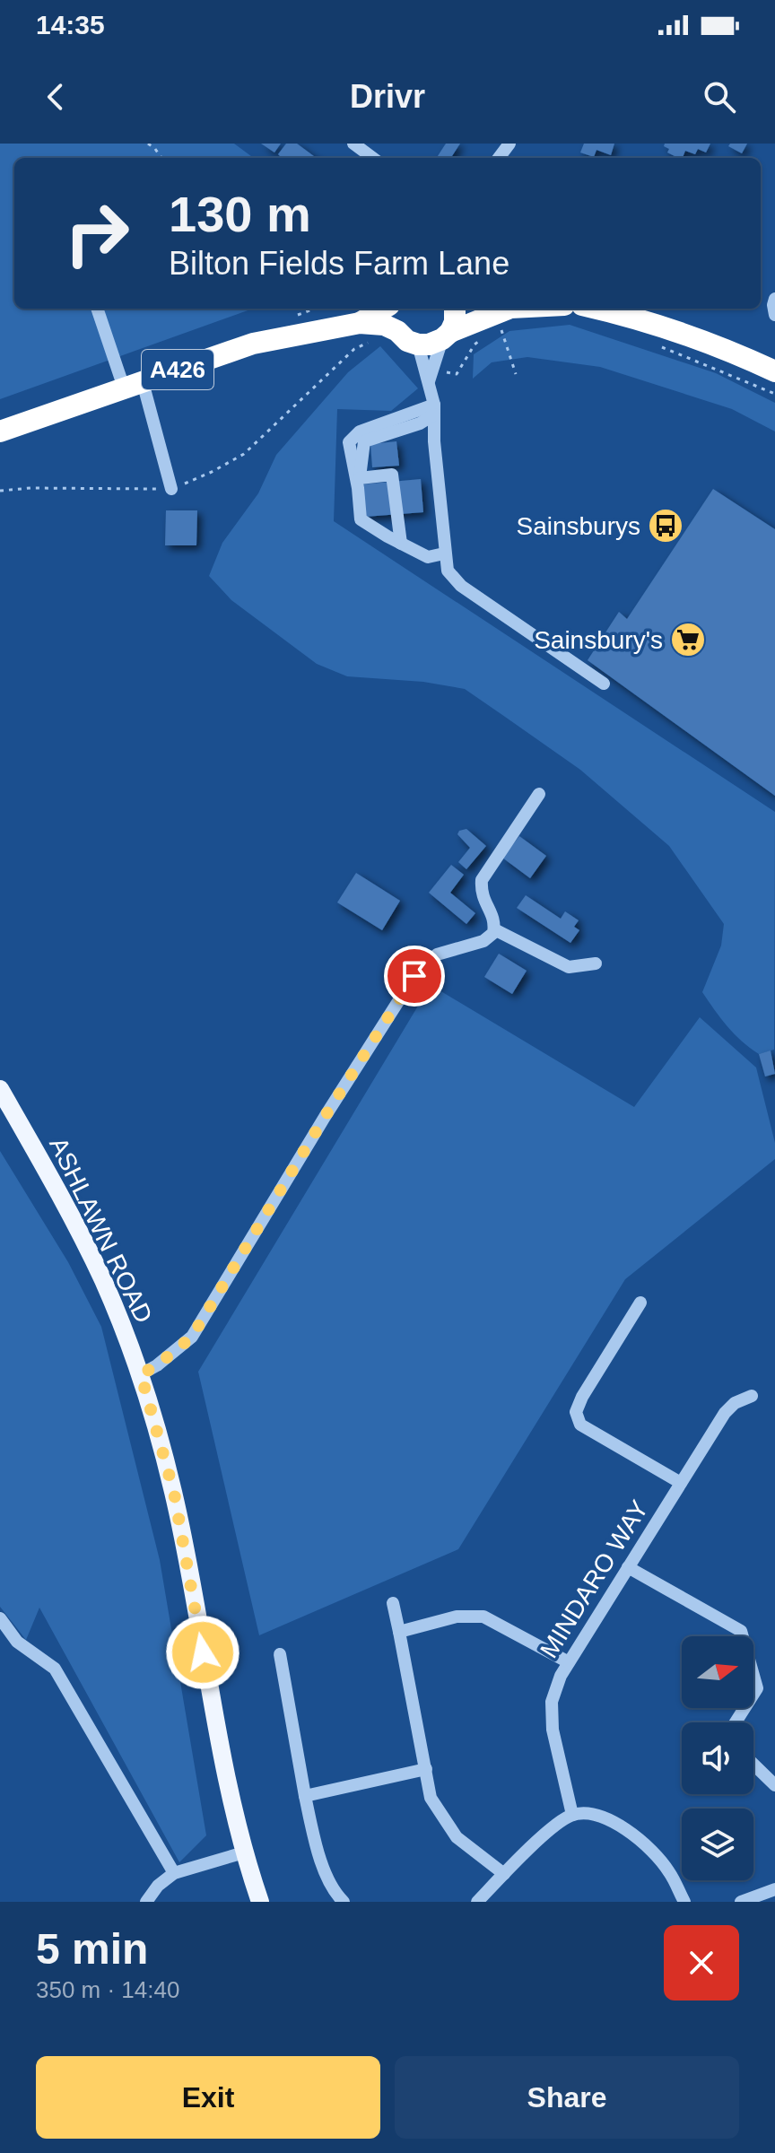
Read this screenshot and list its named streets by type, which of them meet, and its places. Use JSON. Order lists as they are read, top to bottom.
{
  "streets": {
    "highway": ["A426"],
    "main road": ["ASHLAWN ROAD"],
    "street": ["MINDARO WAY"]
  },
  "places": {
    "bus stop": ["Sainsburys"],
    "supermarket": ["Sainsbury's"]
  },
  "north": "right",
  "page": {
    "status": "14:35",
    "header": "Drivr",
    "turn": ["130 m", "Bilton Fields Farm Lane"],
    "heading": ["5 min", "350 m · 14:40"],
    "buttons": ["Exit", "Share"]
  }
}
